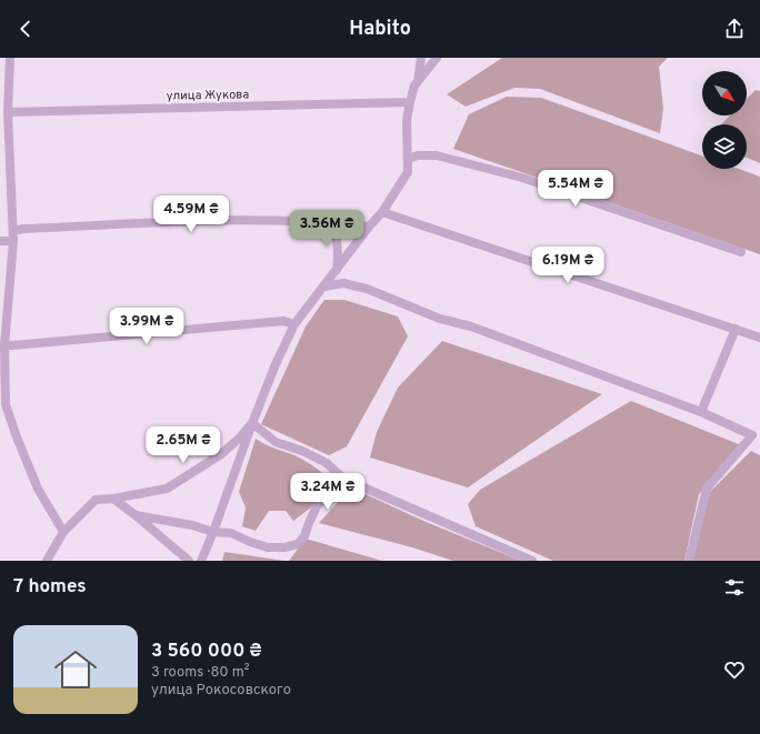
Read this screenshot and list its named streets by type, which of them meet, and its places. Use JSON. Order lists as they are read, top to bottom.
{
  "streets": {
    "street": ["улица Жукова"]
  },
  "north": "bottom right",
  "page": {
    "header": "Habito",
    "price": [
      "5.54M ₴",
      "4.59M ₴",
      "3.56M ₴",
      "6.19M ₴",
      "3.99M ₴",
      "2.65M ₴",
      "3.24M ₴"
    ],
    "heading": "7 homes",
    "list": [
      {
        "name": "3 560 000 ₴",
        "note": "3 rooms · 80 m² · улица Рокосовского"
      }
    ]
  }
}
